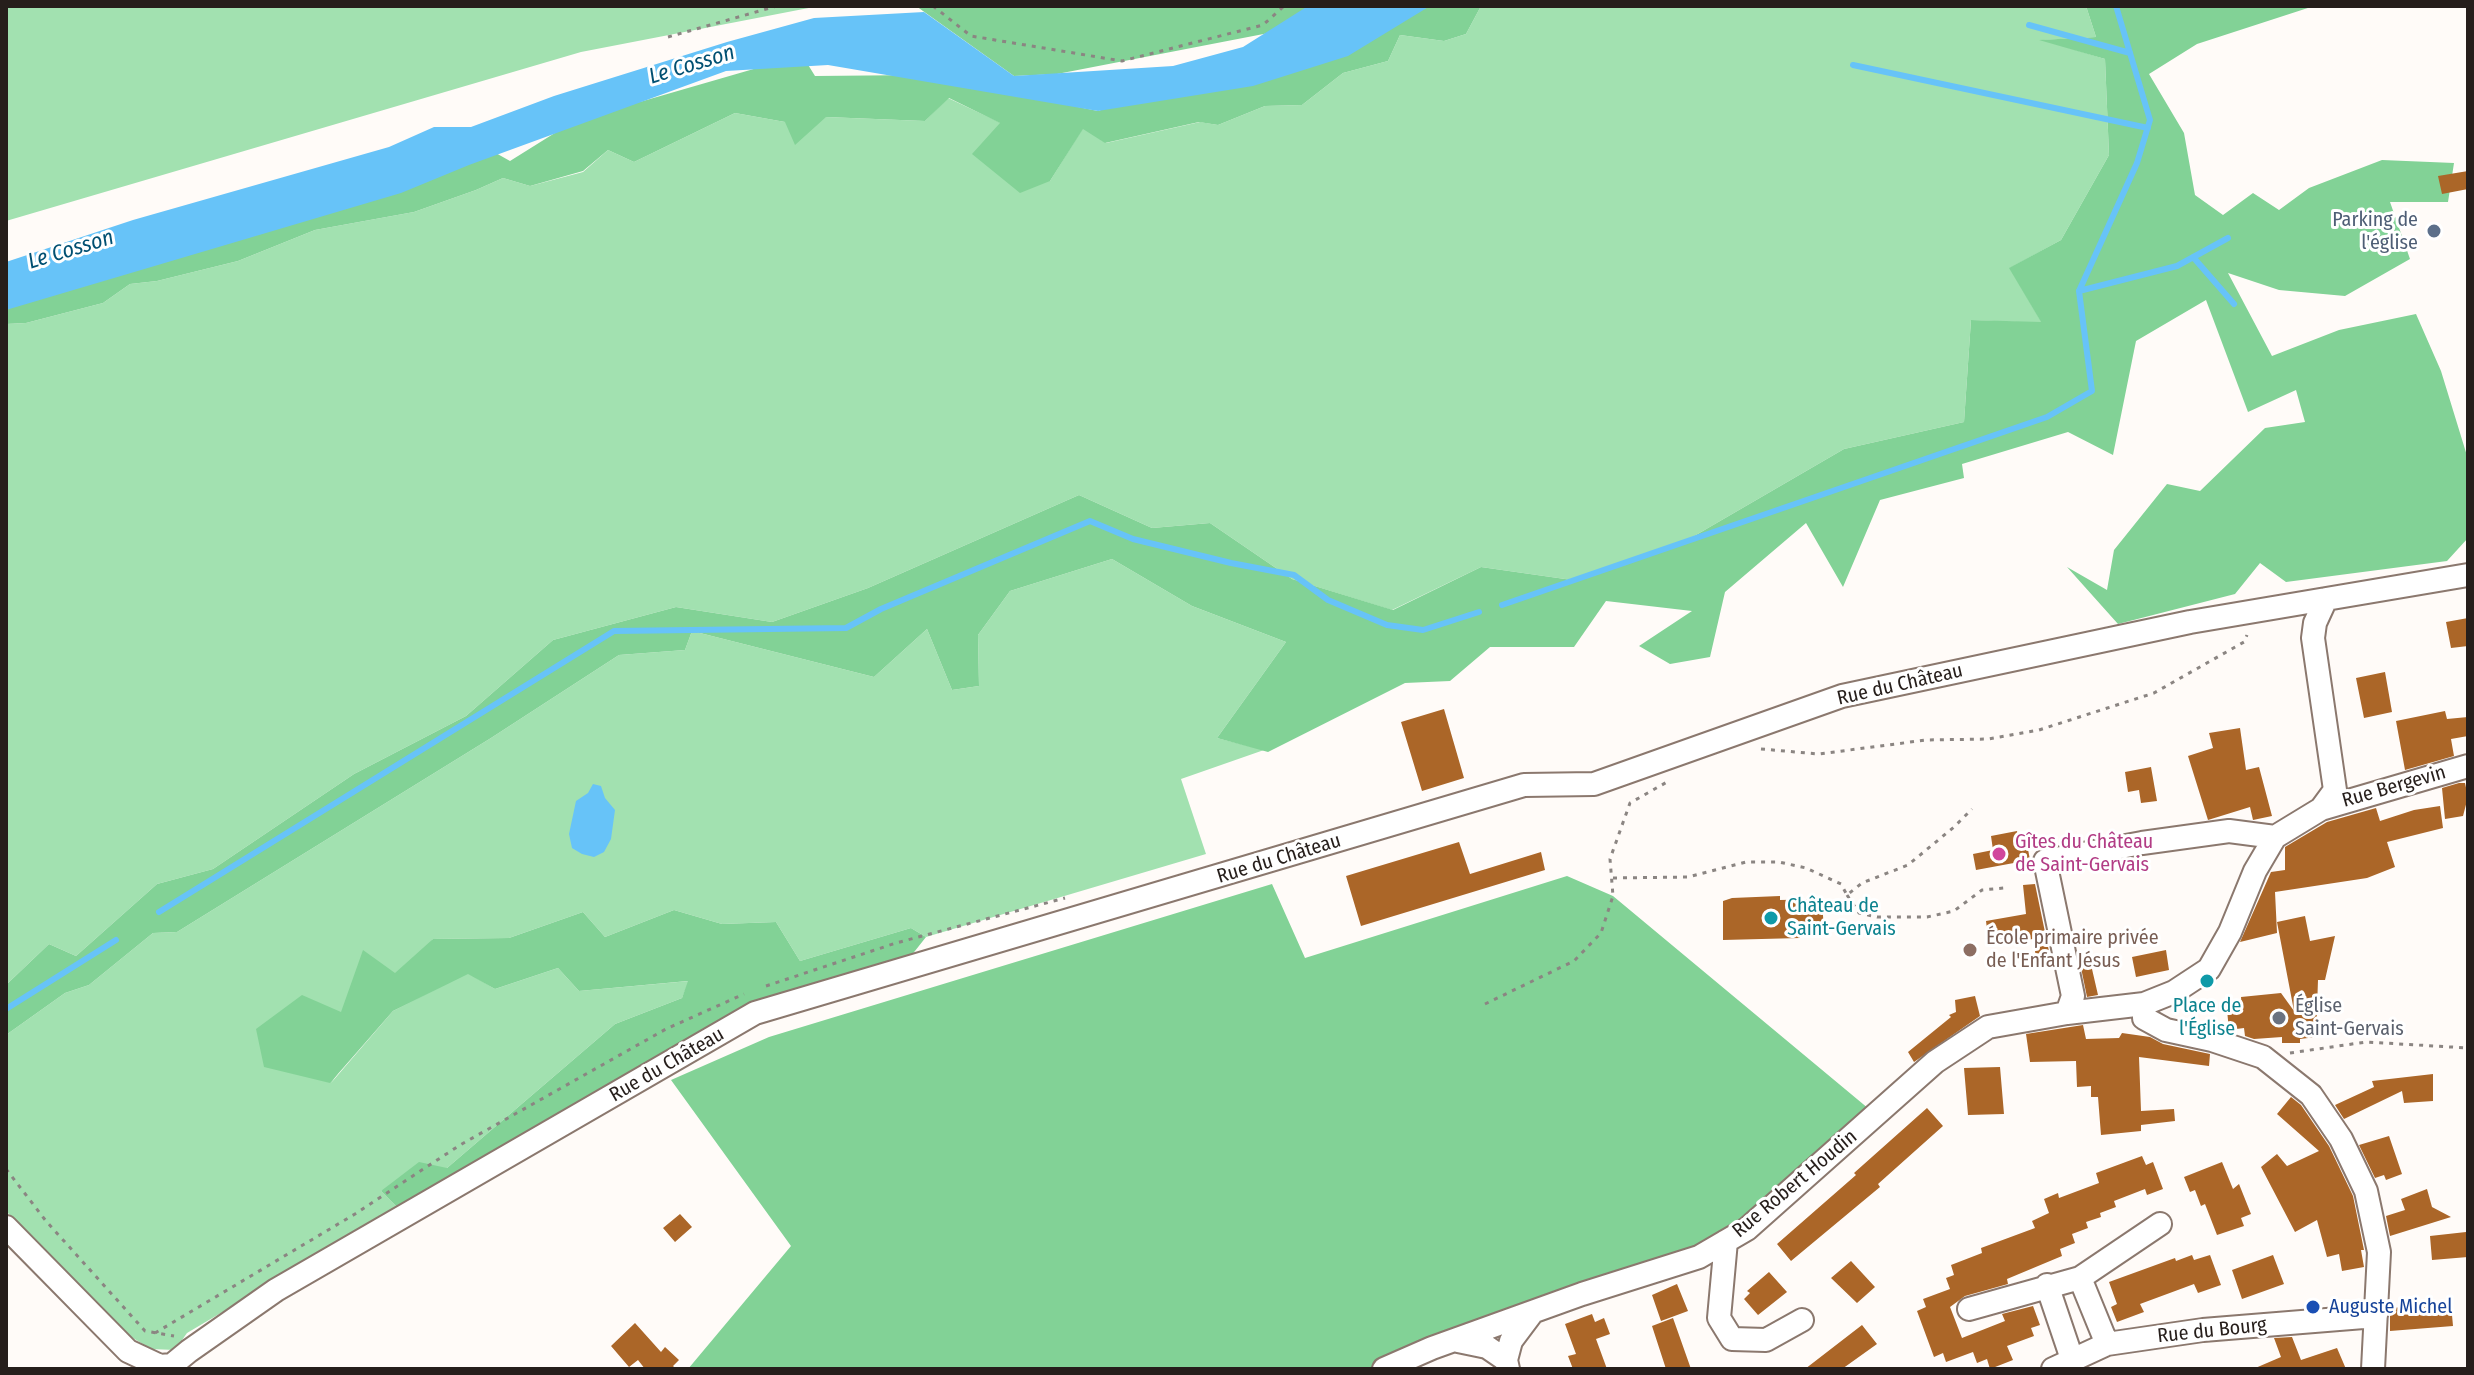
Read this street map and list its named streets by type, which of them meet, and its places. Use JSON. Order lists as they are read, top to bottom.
{
  "streets": {
    "street": [
      "Rue du Château",
      "Rue Bergevin",
      "Rue Robert Houdin",
      "Rue du Bourg"
    ]
  },
  "crossings": [
    ["Rue Bergevin", "Rue Robert Houdin"]
  ],
  "water": ["Le Cosson"],
  "places": [
    "Parking de l'église",
    "Gîtes du Château de Saint-Gervais",
    "Château de Saint-Gervais",
    "École primaire privée de l'Enfant Jésus",
    "Place de l'Église",
    "Église Saint-Gervais",
    "Auguste Michel"
  ]
}
